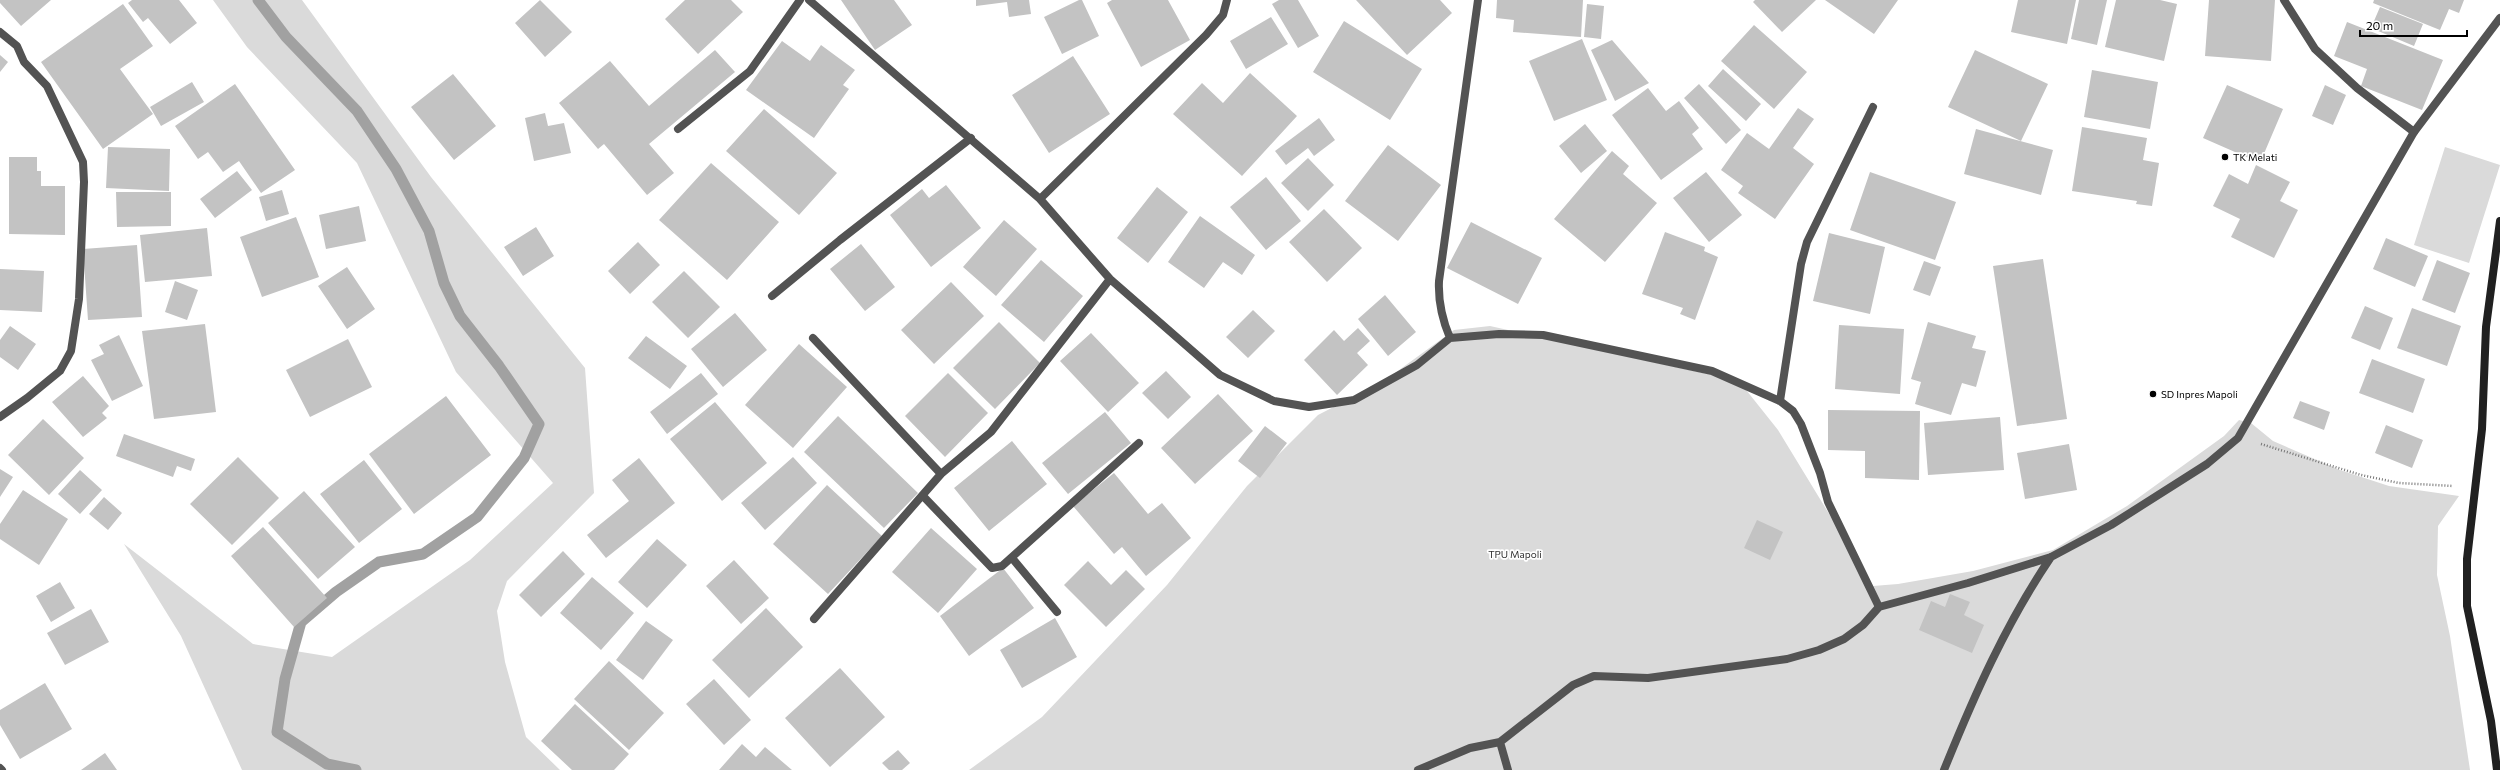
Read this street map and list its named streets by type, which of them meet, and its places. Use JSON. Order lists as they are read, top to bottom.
{
  "parks": ["TPU Mapoli"],
  "places": ["TK Melati", "SD Inpres Mapoli"],
  "scale_bar": "20 m"
}
